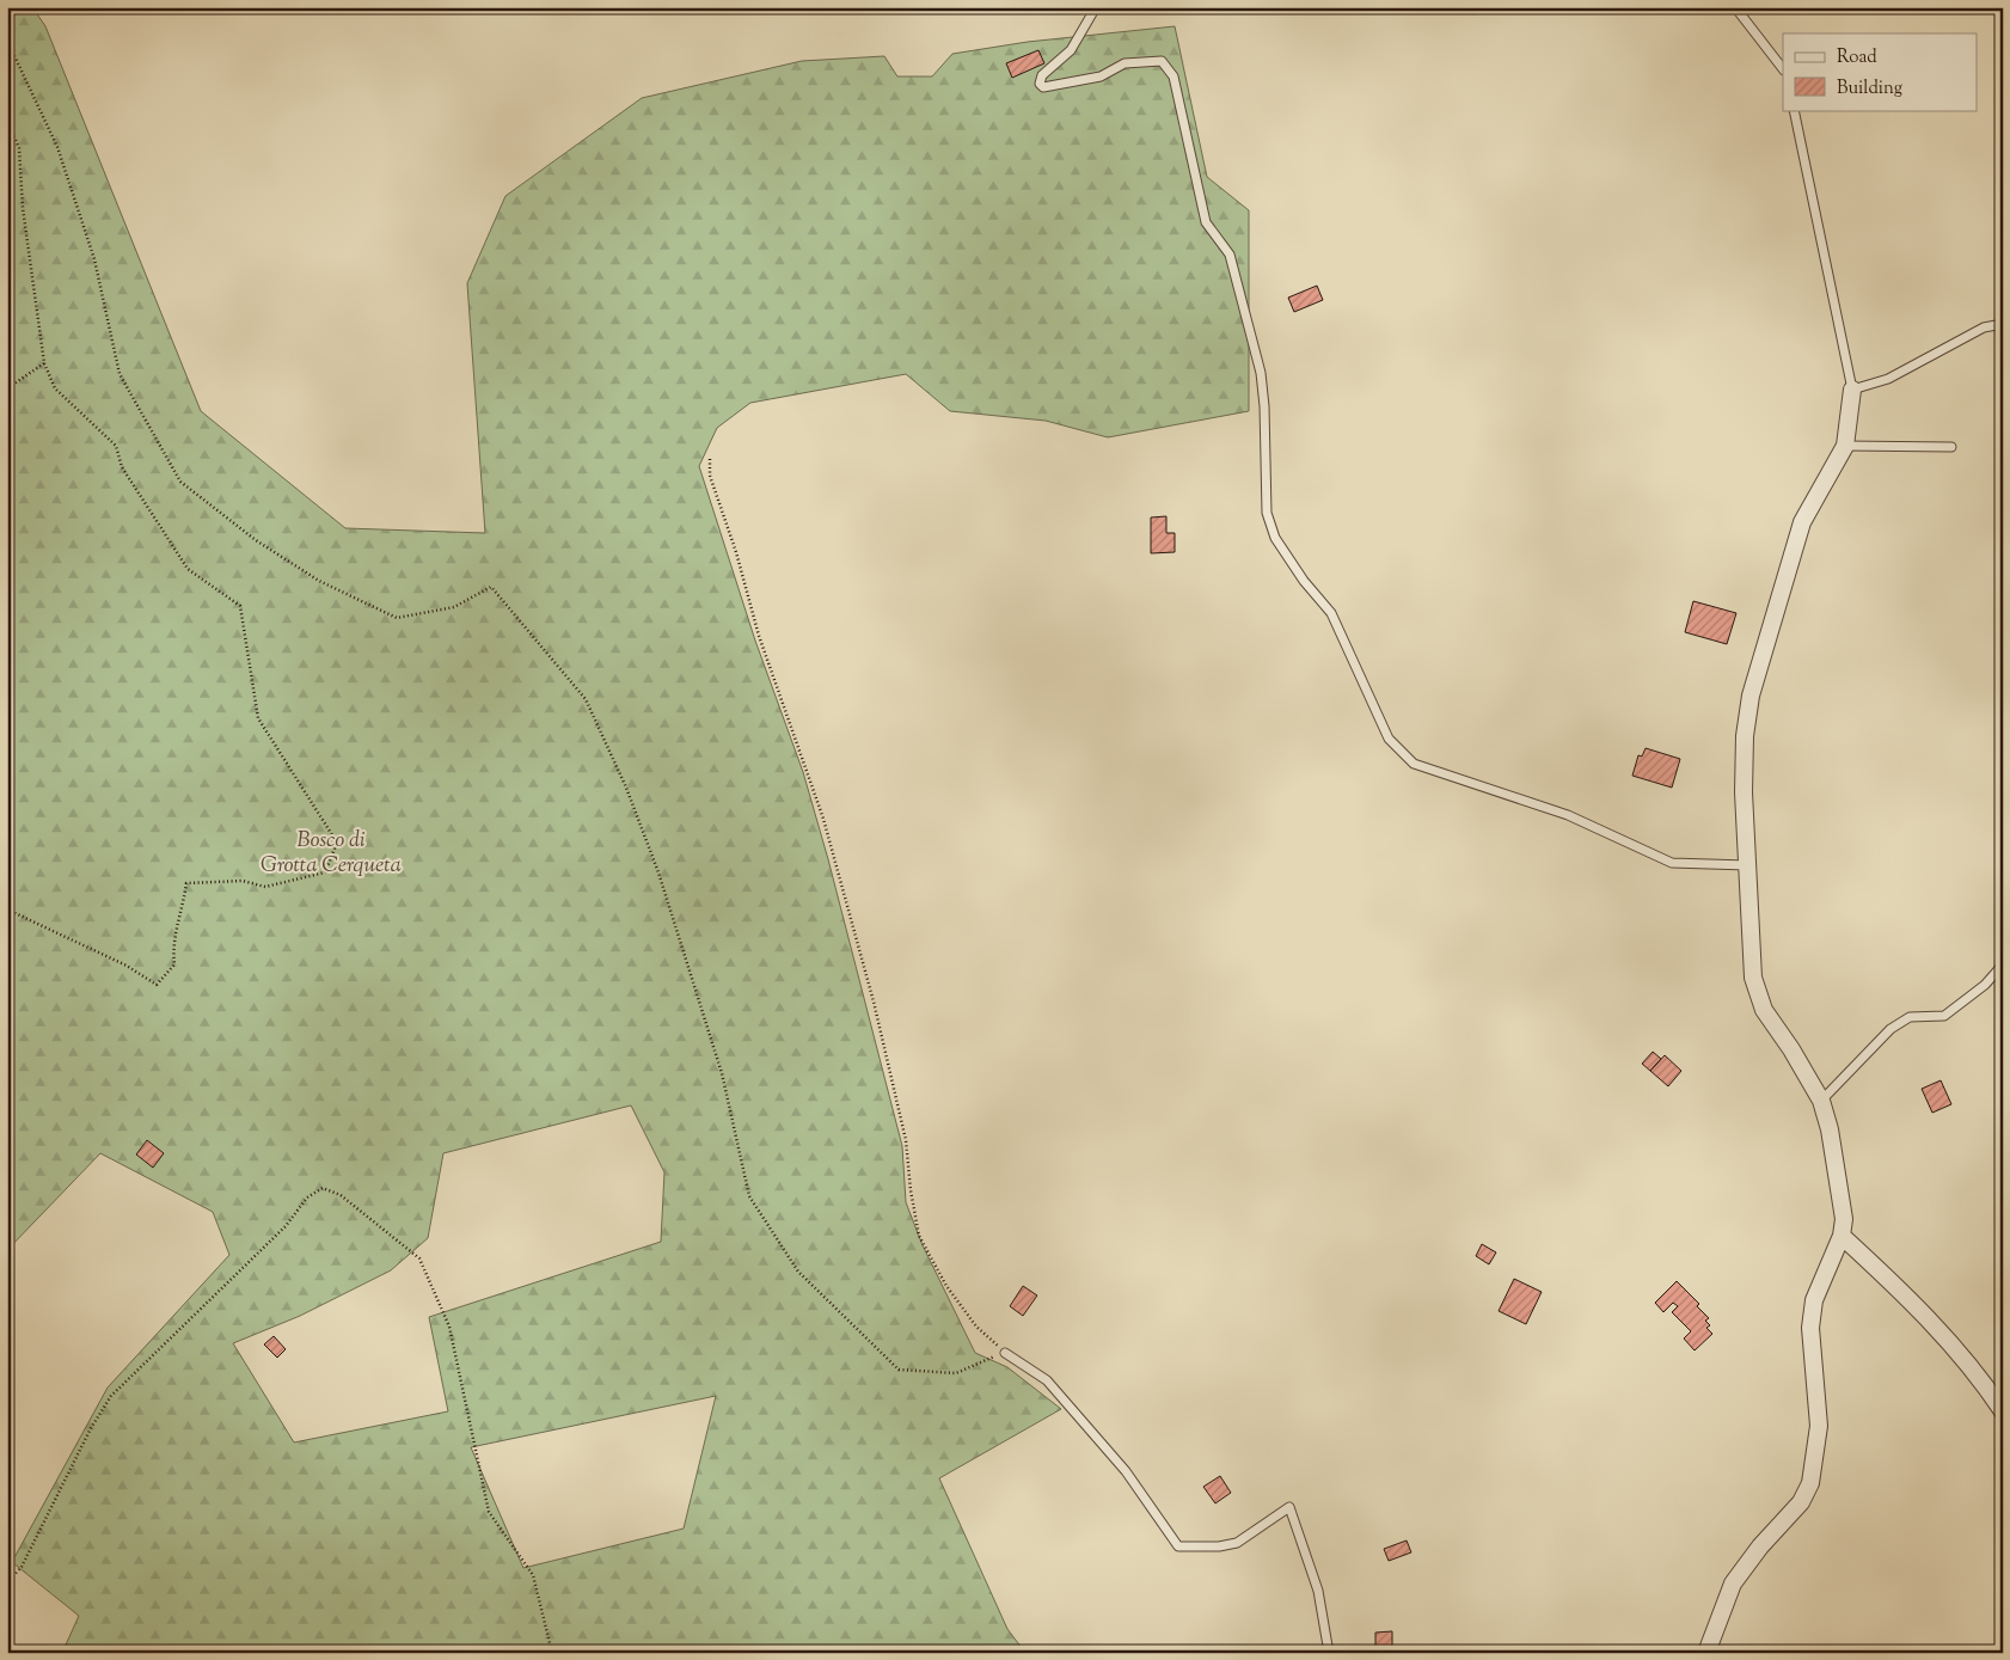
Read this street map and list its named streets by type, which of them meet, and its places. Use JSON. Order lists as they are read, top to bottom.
{
  "parks": ["Bosco di Grotta Cerqueta"],
  "legend": ["Road", "Building"]
}
